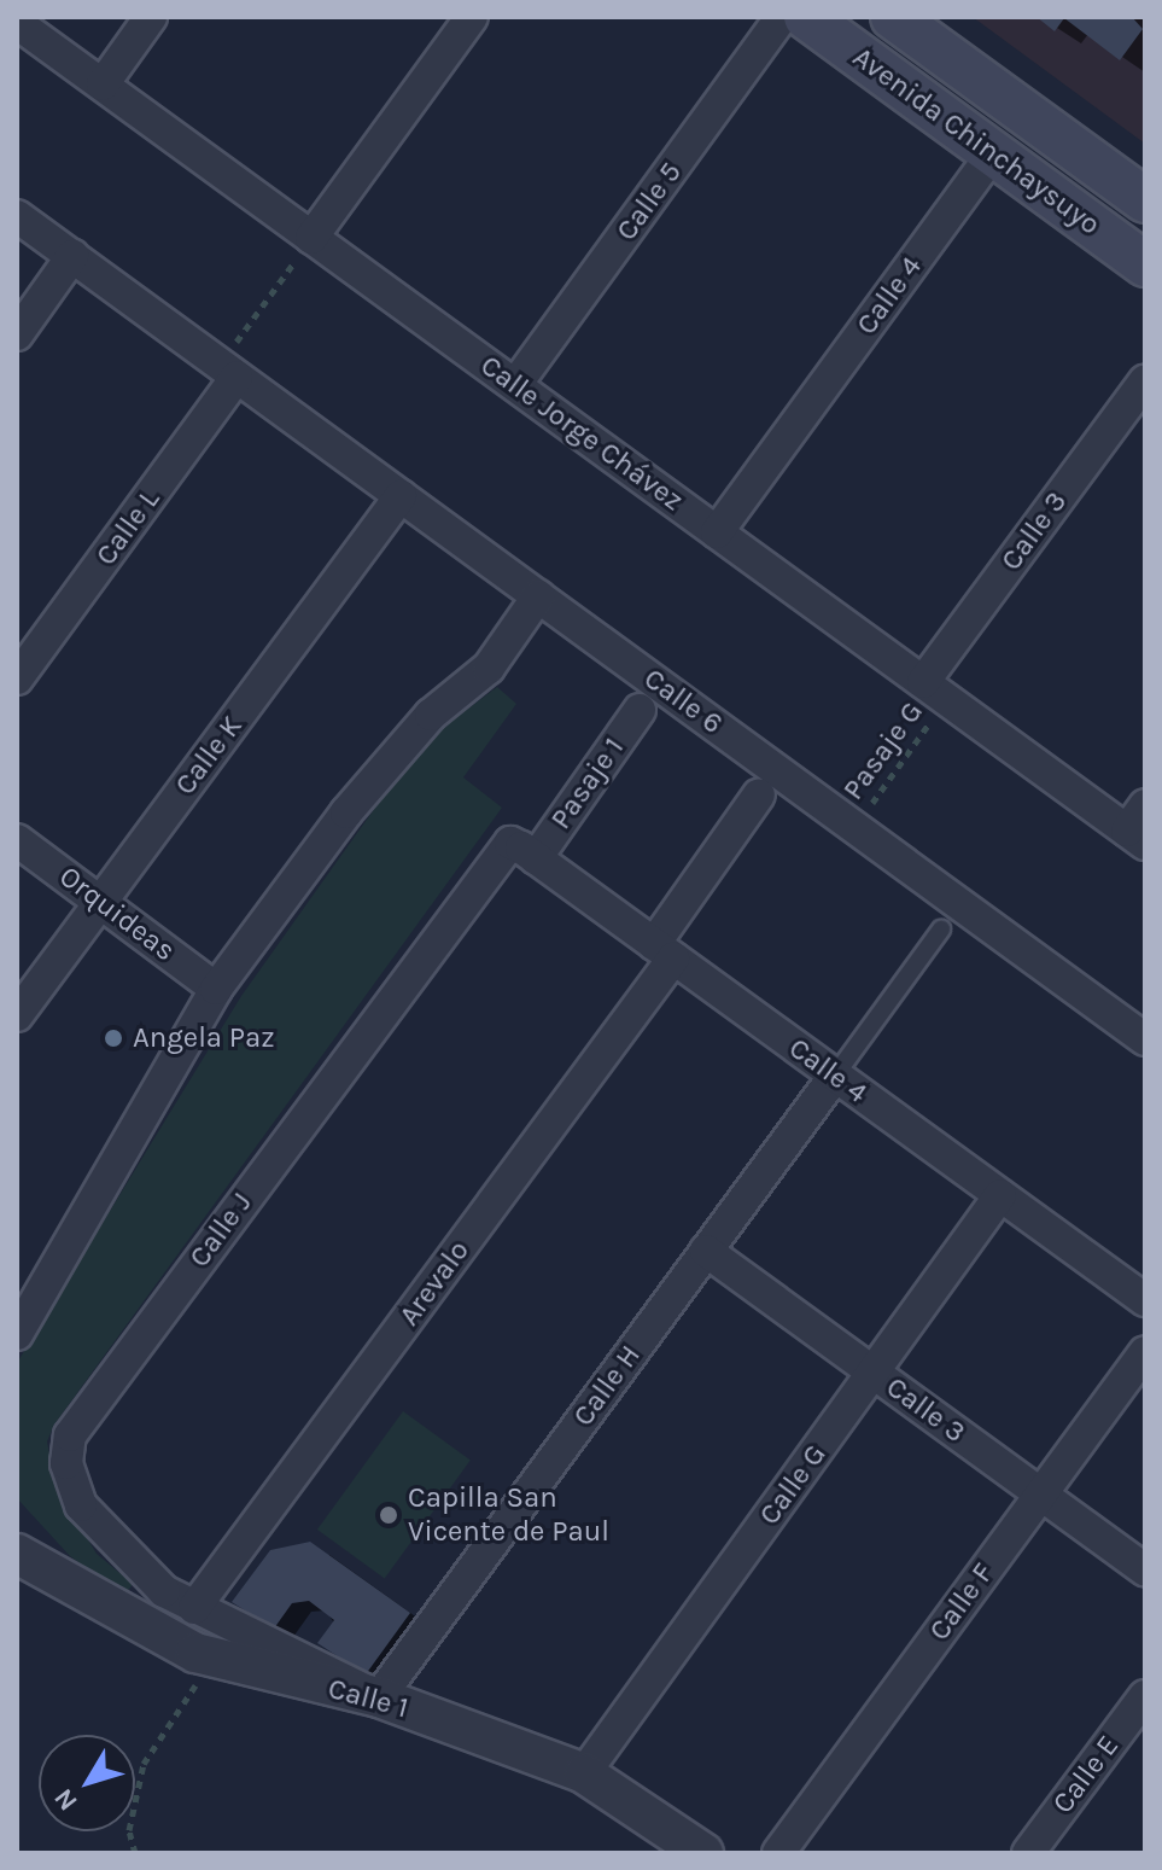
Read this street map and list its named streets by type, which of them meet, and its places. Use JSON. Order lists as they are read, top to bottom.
{
  "streets": {
    "main road": ["Avenida Chinchaysuyo"],
    "street": [
      "Calle 5",
      "Calle 4",
      "Calle Jorge Chávez",
      "Calle L",
      "Calle 3",
      "Calle 6",
      "Calle K",
      "Pasaje 1",
      "Orquideas",
      "Calle J",
      "Arevalo",
      "Calle H",
      "Calle G",
      "Calle F",
      "Calle 1",
      "Calle E"
    ],
    "path": ["Pasaje G"]
  },
  "crossings": [
    ["Avenida Chinchaysuyo", "Calle 4"],
    ["Calle 5", "Calle Jorge Chávez"],
    ["Calle 4", "Calle Jorge Chávez"],
    ["Calle 4", "Pasaje 1"],
    ["Calle 4", "Calle J"],
    ["Calle 4", "Arevalo"],
    ["Calle 4", "Calle H"],
    ["Calle 4", "Calle G"],
    ["Calle Jorge Chávez", "Calle 3"],
    ["Calle Jorge Chávez", "Pasaje G"],
    ["Calle L", "Calle 6"],
    ["Calle 3", "Pasaje G"],
    ["Calle 3", "Calle H"],
    ["Calle 3", "Calle G"],
    ["Calle 3", "Calle F"],
    ["Calle 6", "Pasaje G"],
    ["Calle 6", "Calle K"],
    ["Calle K", "Orquideas"],
    ["Pasaje 1", "Calle J"],
    ["Calle J", "Arevalo"],
    ["Calle J", "Calle H"],
    ["Calle J", "Calle 1"],
    ["Calle H", "Calle 1"],
    ["Calle G", "Calle 1"]
  ],
  "places": ["Angela Paz", "Capilla San Vicente de Paul"],
  "north": "bottom left"
}
